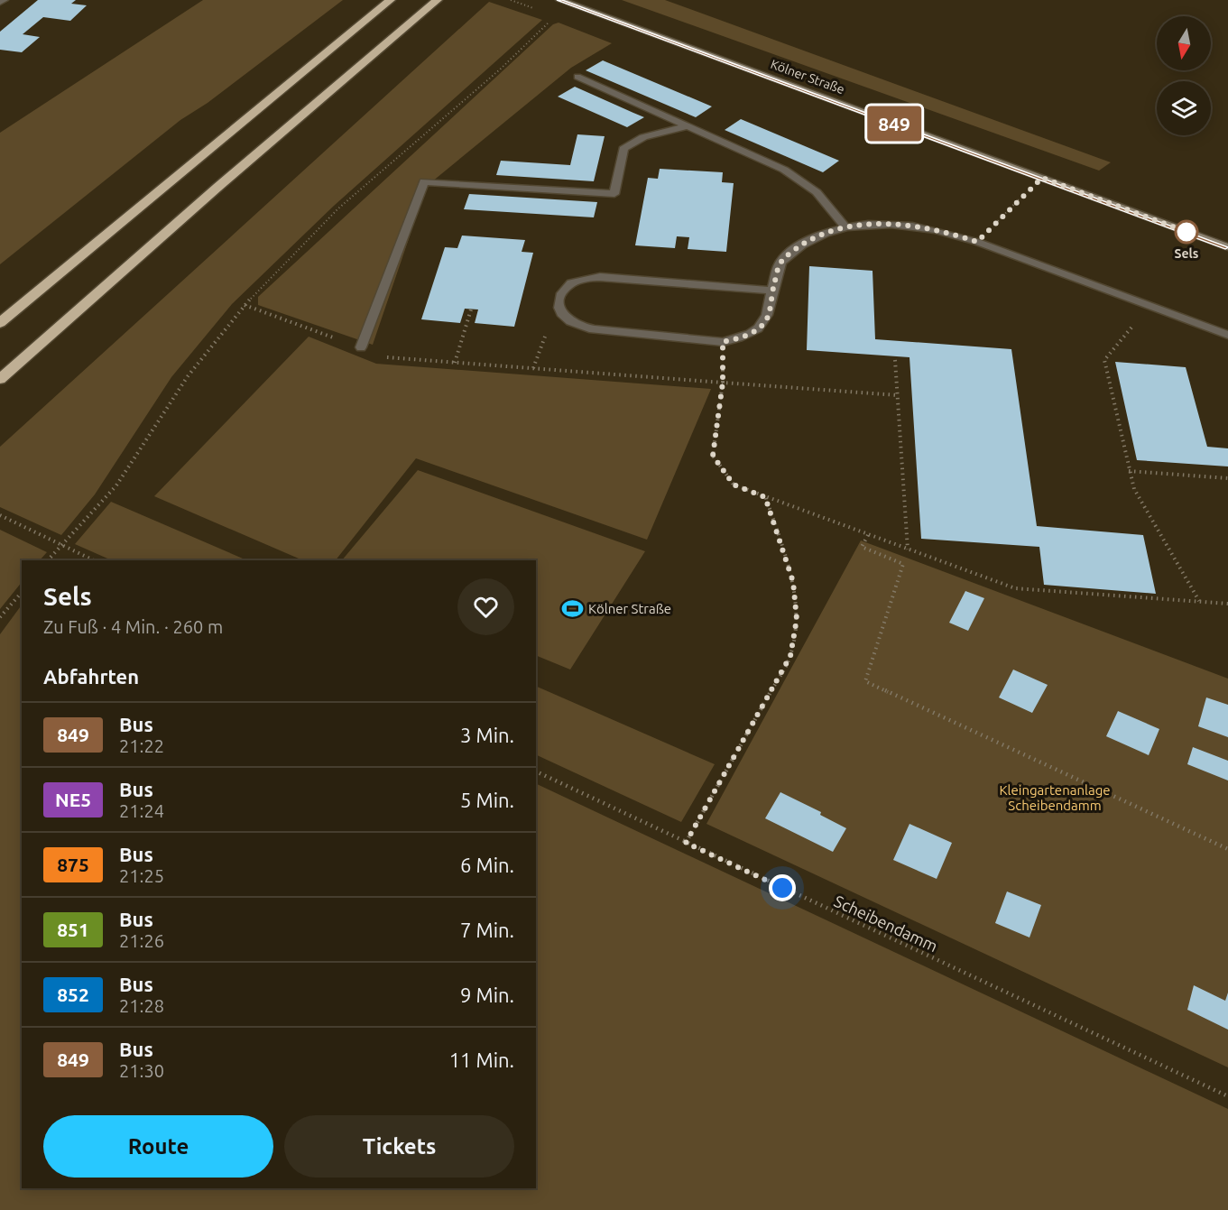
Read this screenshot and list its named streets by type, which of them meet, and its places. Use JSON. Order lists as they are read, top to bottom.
{
  "streets": {
    "main road": ["Kölner Straße"],
    "path": ["Scheibendamm"]
  },
  "parks": ["Kleingartenanlage Scheibendamm"],
  "places": {
    "other": ["Sels"],
    "sports": ["Kölner Straße"]
  },
  "lines": ["bus line 849"],
  "north": "bottom",
  "page": {
    "on_map": "849",
    "heading": [
      ["Sels", "Zu Fuß · 4 Min. · 260 m"],
      "Abfahrten"
    ],
    "list": [
      {
        "mark": "849",
        "name": "Bus",
        "note": "21:22",
        "value": "3 Min."
      },
      {
        "mark": "NE5",
        "name": "Bus",
        "note": "21:24",
        "value": "5 Min."
      },
      {
        "mark": "875",
        "name": "Bus",
        "note": "21:25",
        "value": "6 Min."
      },
      {
        "mark": "851",
        "name": "Bus",
        "note": "21:26",
        "value": "7 Min."
      },
      {
        "mark": "852",
        "name": "Bus",
        "note": "21:28",
        "value": "9 Min."
      },
      {
        "mark": "849",
        "name": "Bus",
        "note": "21:30",
        "value": "11 Min."
      }
    ],
    "buttons": ["Route", "Tickets"]
  }
}
